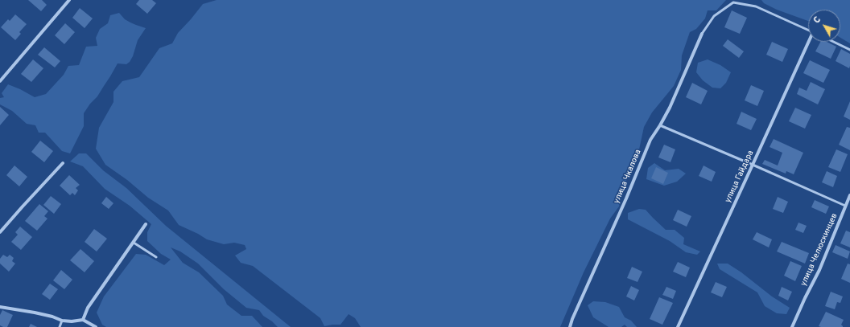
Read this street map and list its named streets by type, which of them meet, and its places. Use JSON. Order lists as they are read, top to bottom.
{
  "streets": {
    "street": ["улица Чкалова", "улица Гайдара", "улица Челюскинцев"]
  },
  "north": "top left"
}
